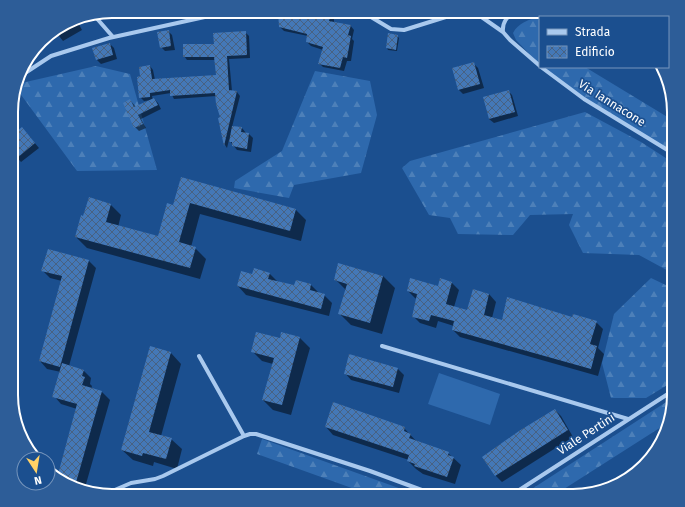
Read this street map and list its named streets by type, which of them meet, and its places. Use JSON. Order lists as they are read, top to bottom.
{
  "streets": {
    "street": ["Via Iannacone", "Viale Pertini"]
  },
  "legend": ["Strada", "Edificio"],
  "north": "bottom"
}
